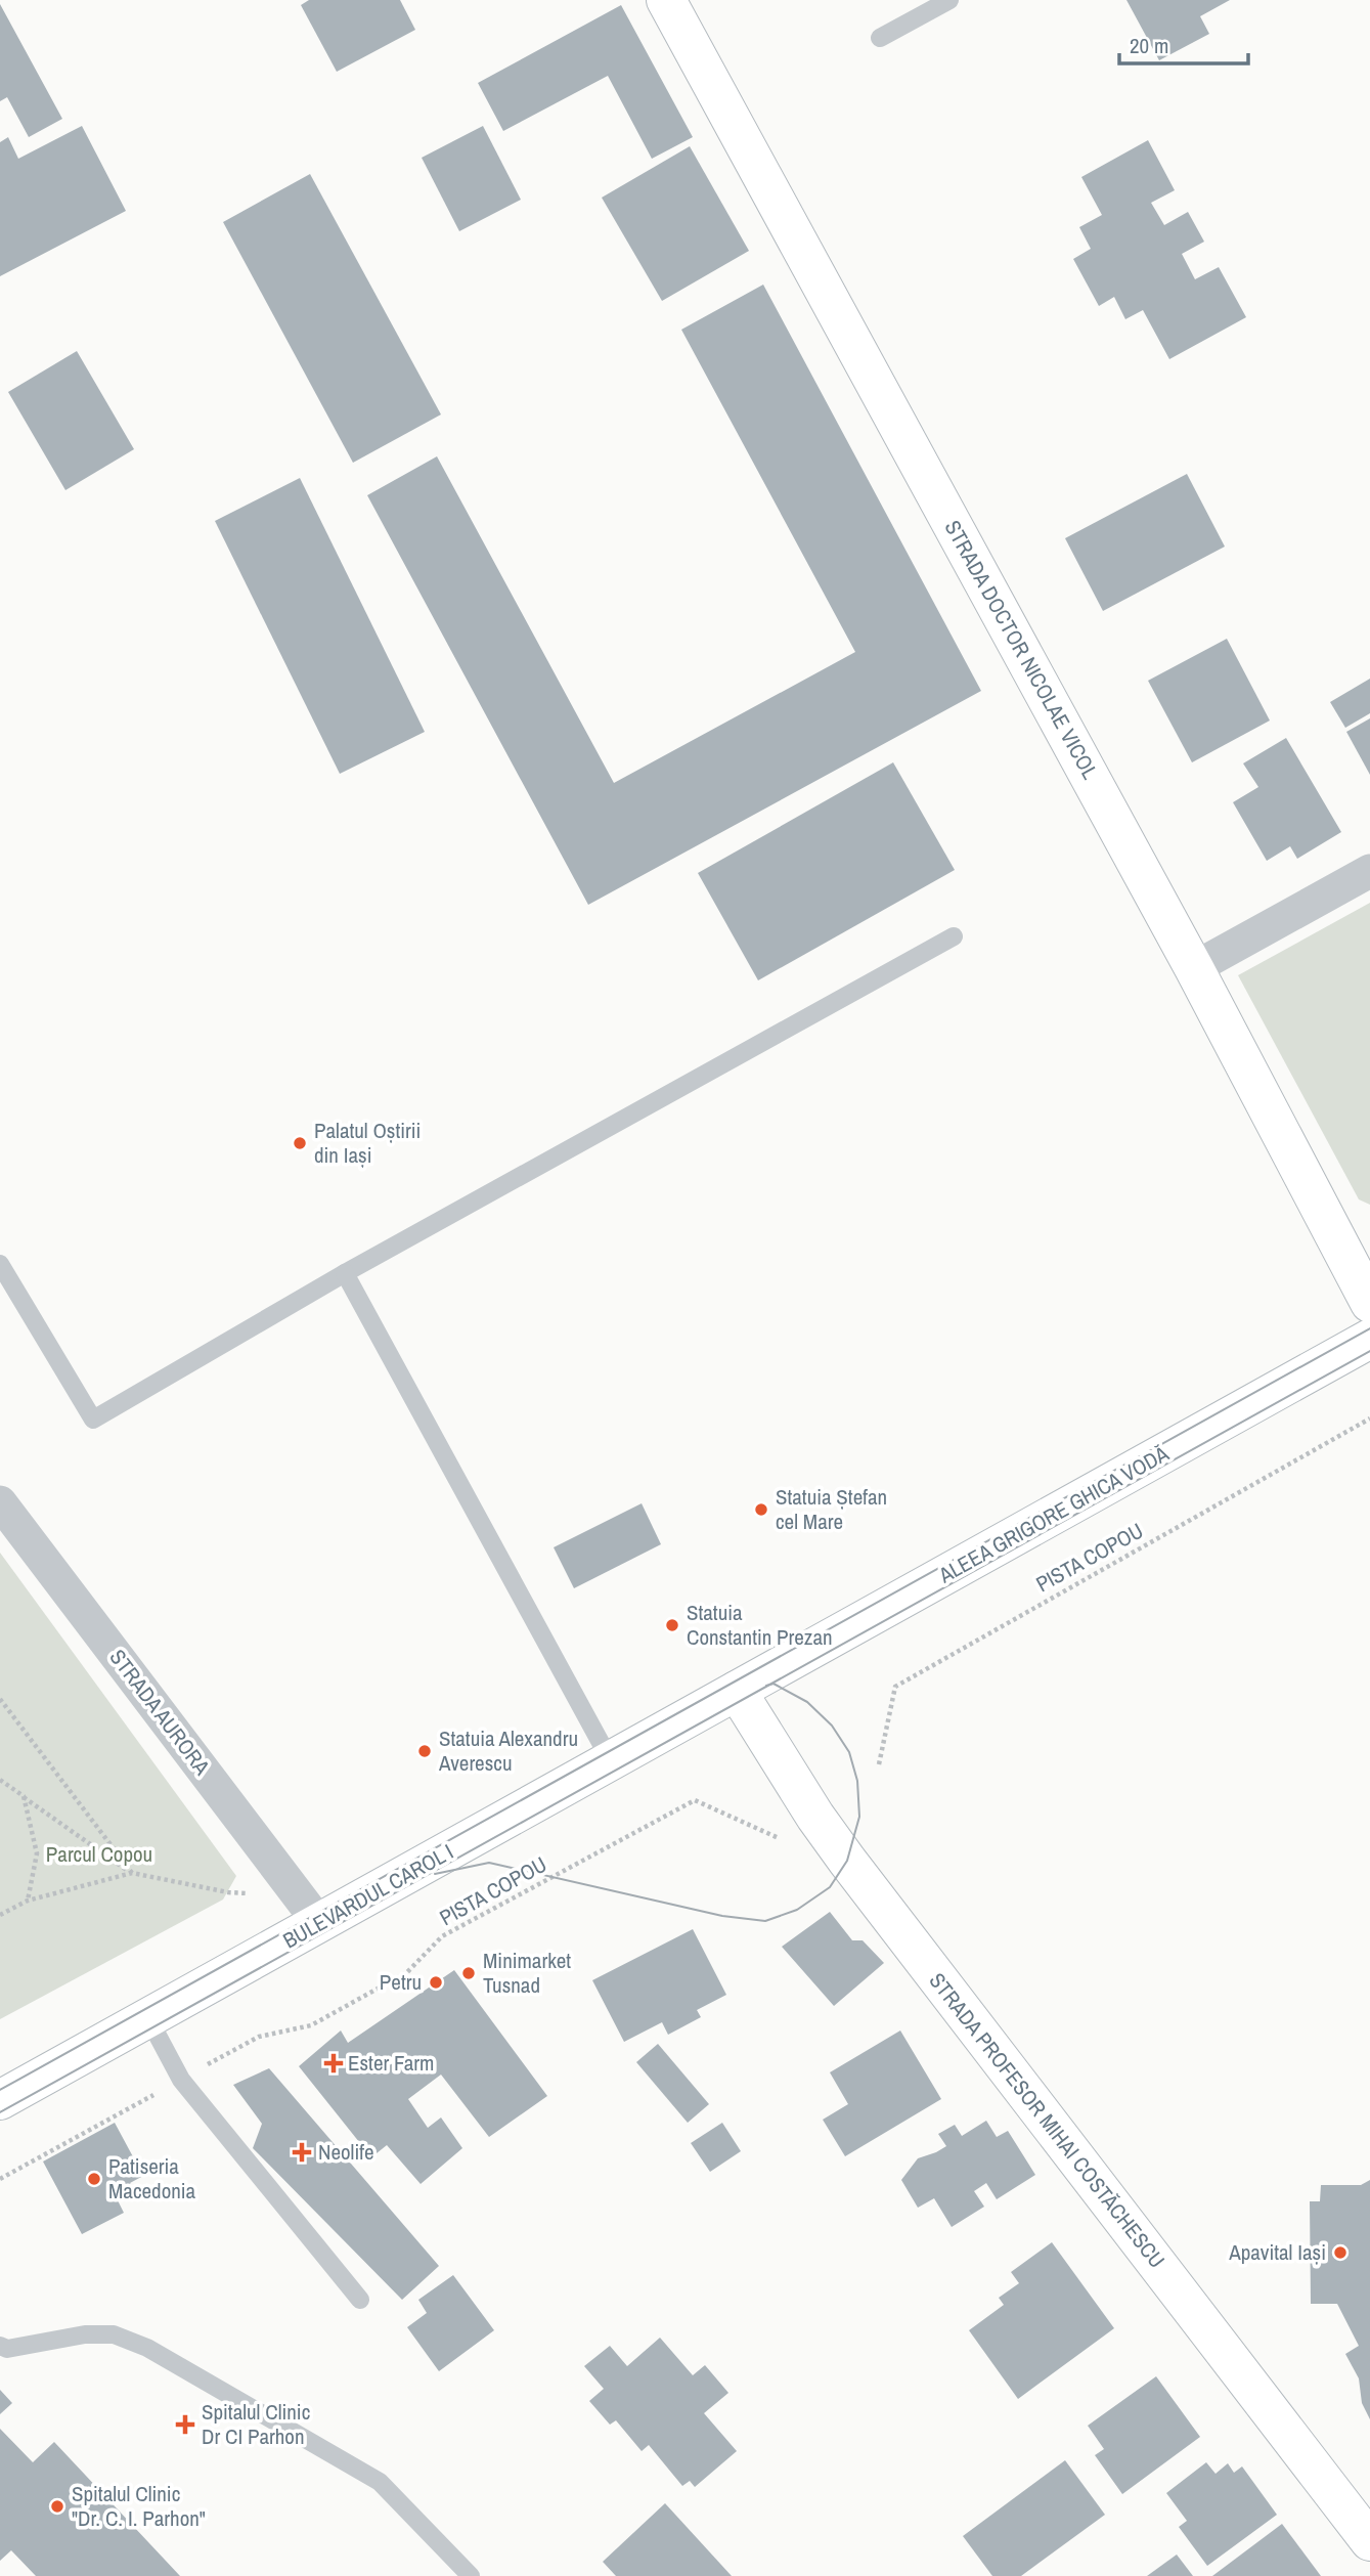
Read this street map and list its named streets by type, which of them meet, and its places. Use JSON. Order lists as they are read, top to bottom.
{
  "streets": {
    "street": [
      "STRADA DOCTOR NICOLAE VICOL",
      "ALEEA GRIGORE GHICA VODĂ",
      "STRADA AURORA",
      "BULEVARDUL CAROL I",
      "STRADA PROFESOR MIHAI COSTĂCHESCU"
    ],
    "path": ["PISTA COPOU"]
  },
  "crossings": [
    ["ALEEA GRIGORE GHICA VODĂ", "BULEVARDUL CAROL I"],
    ["ALEEA GRIGORE GHICA VODĂ", "STRADA PROFESOR MIHAI COSTĂCHESCU"],
    ["STRADA AURORA", "BULEVARDUL CAROL I"],
    ["BULEVARDUL CAROL I", "STRADA PROFESOR MIHAI COSTĂCHESCU"]
  ],
  "parks": ["Parcul Copou"],
  "places": {
    "other": [
      "Palatul Oștirii din Iași",
      "Statuia Ștefan cel Mare",
      "Statuia Constantin Prezan",
      "Statuia Alexandru Averescu",
      "Minimarket Tusnad",
      "Petru",
      "Patiseria Macedonia",
      "Apavital Iași",
      "Spitalul Clinic \"Dr. C. I. Parhon\""
    ],
    "health": ["Ester Farm", "Neolife", "Spitalul Clinic Dr CI Parhon"]
  },
  "scale_bar": "20 m"
}
